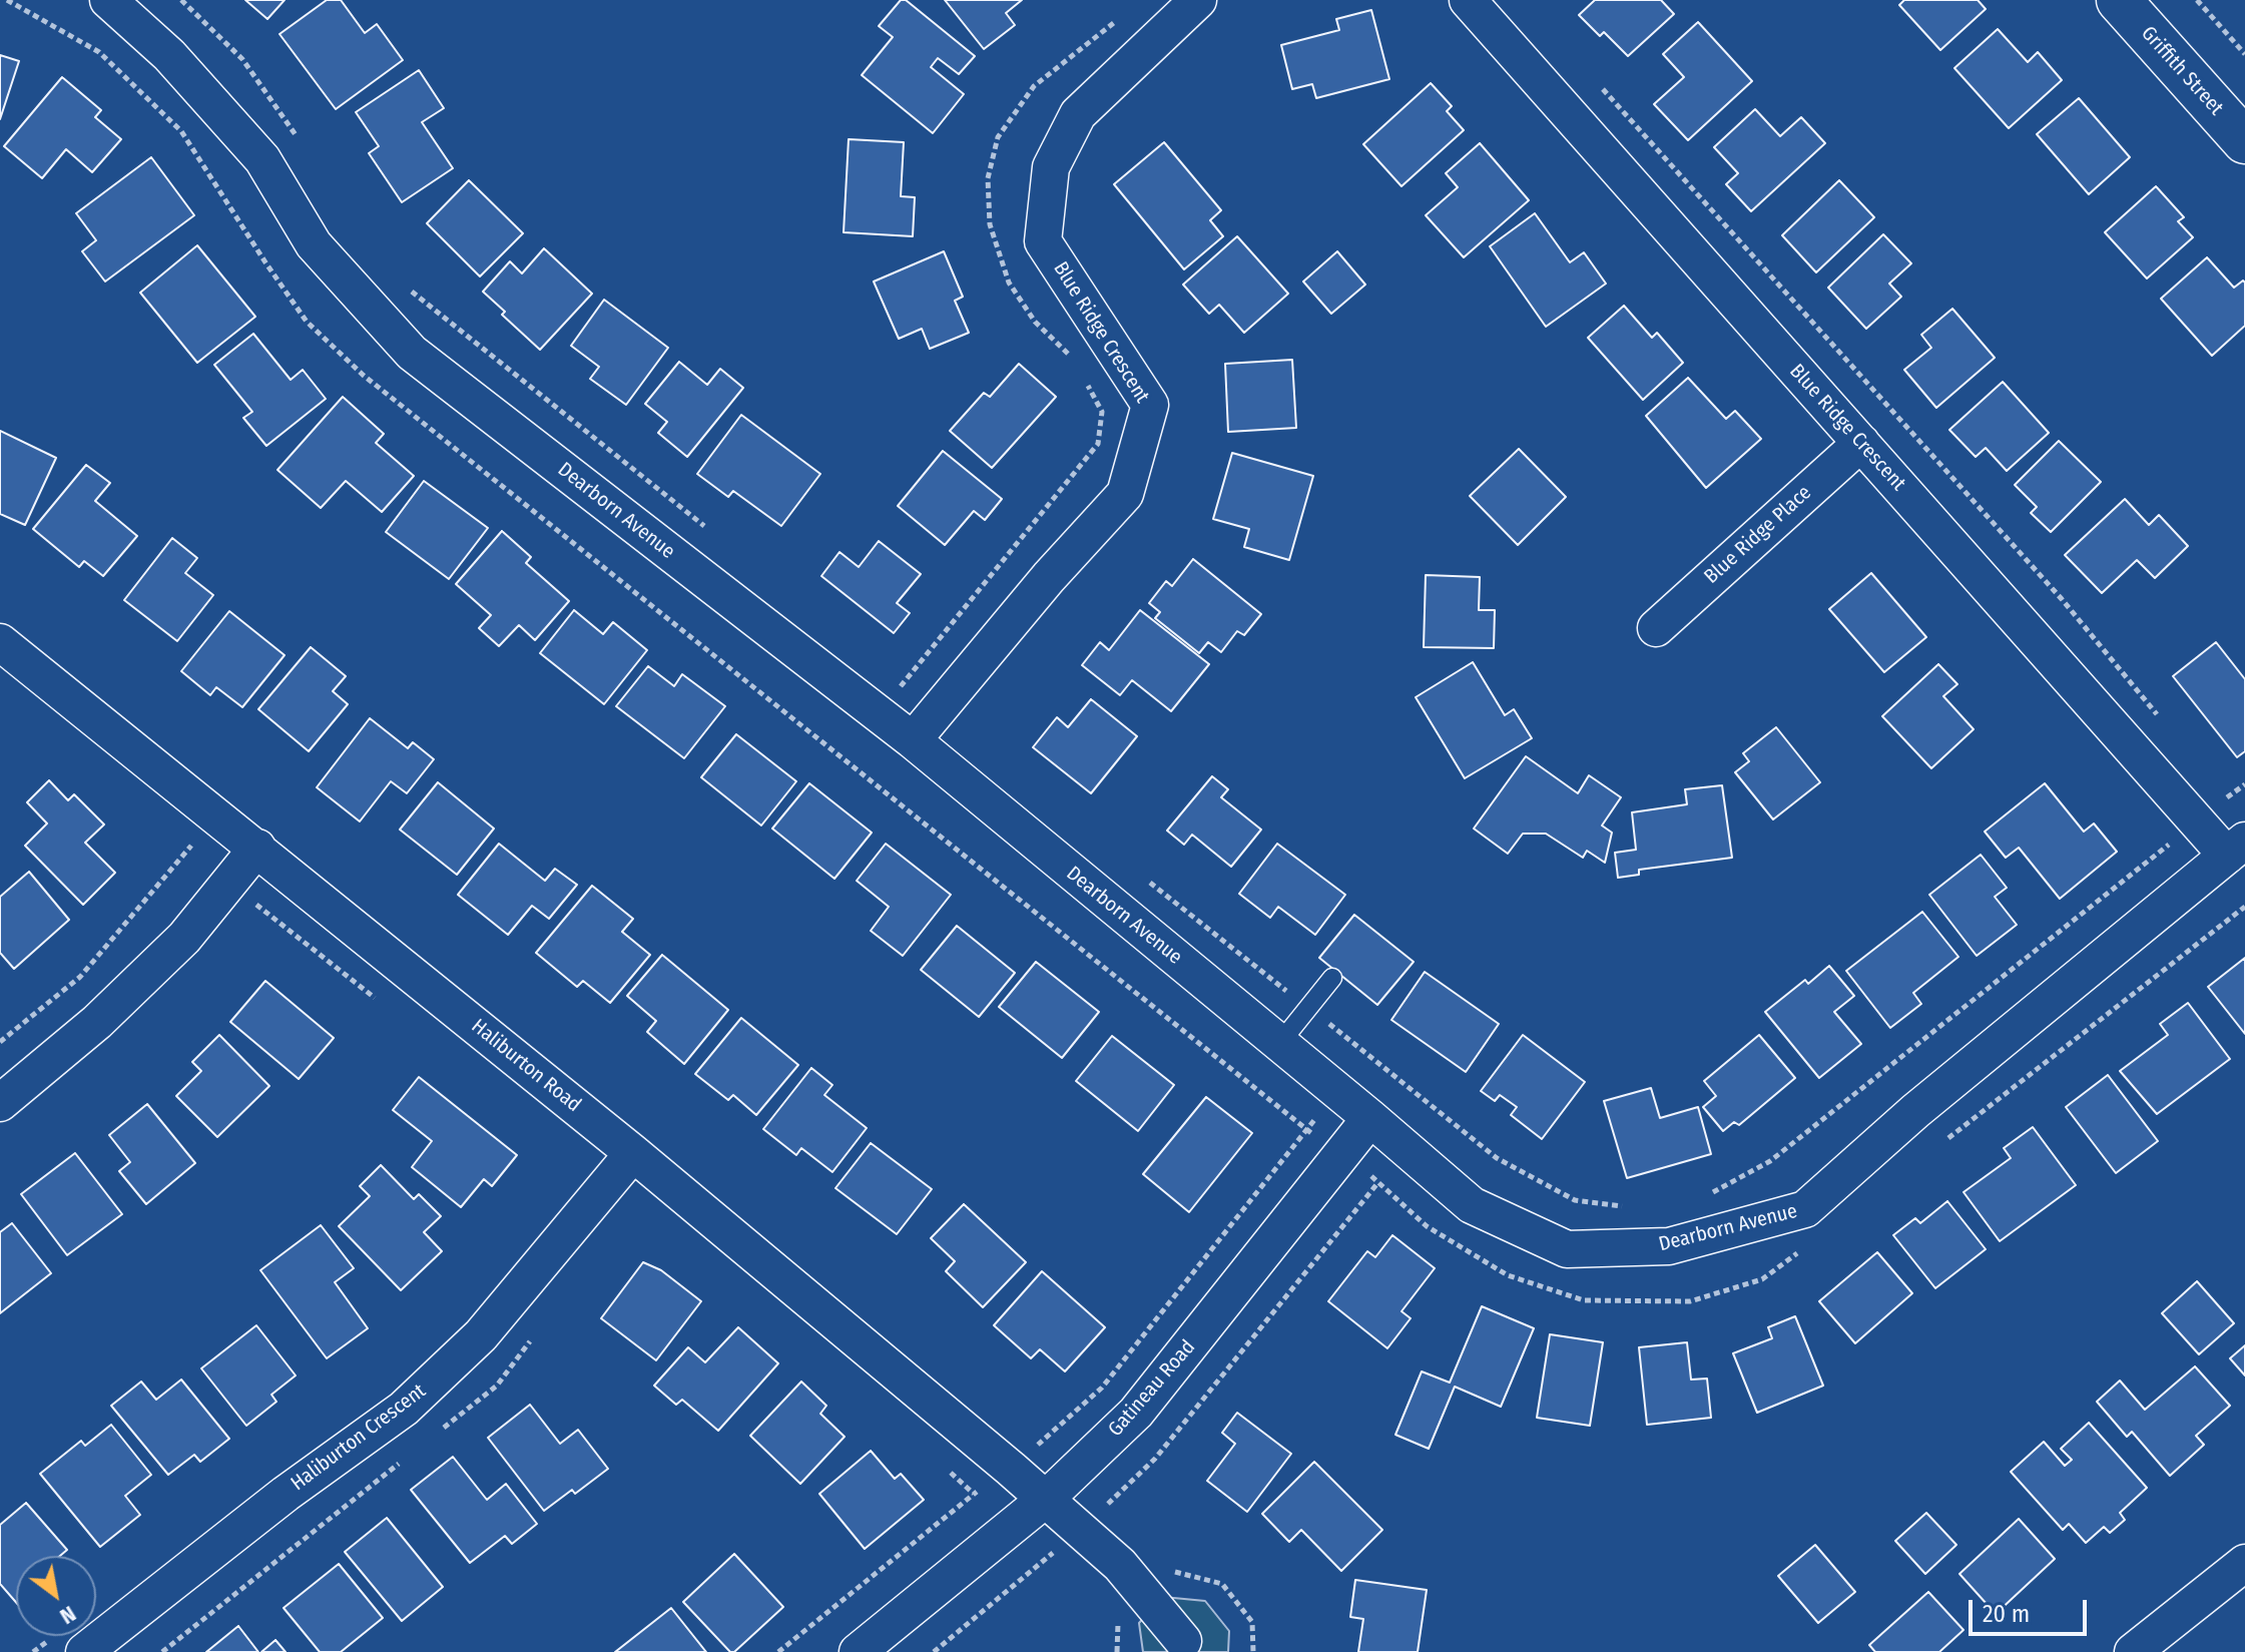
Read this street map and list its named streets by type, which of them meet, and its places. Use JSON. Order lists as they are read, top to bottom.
{
  "streets": {
    "street": [
      "Griffith Street",
      "Blue Ridge Crescent",
      "Dearborn Avenue",
      "Blue Ridge Place",
      "Haliburton Road",
      "Gatineau Road",
      "Haliburton Crescent"
    ]
  },
  "crossings": [
    ["Blue Ridge Crescent", "Dearborn Avenue"],
    ["Blue Ridge Crescent", "Blue Ridge Place"],
    ["Dearborn Avenue", "Gatineau Road"],
    ["Haliburton Road", "Gatineau Road"],
    ["Haliburton Road", "Haliburton Crescent"]
  ],
  "scale_bar": "20 m",
  "north": "bottom right"
}
